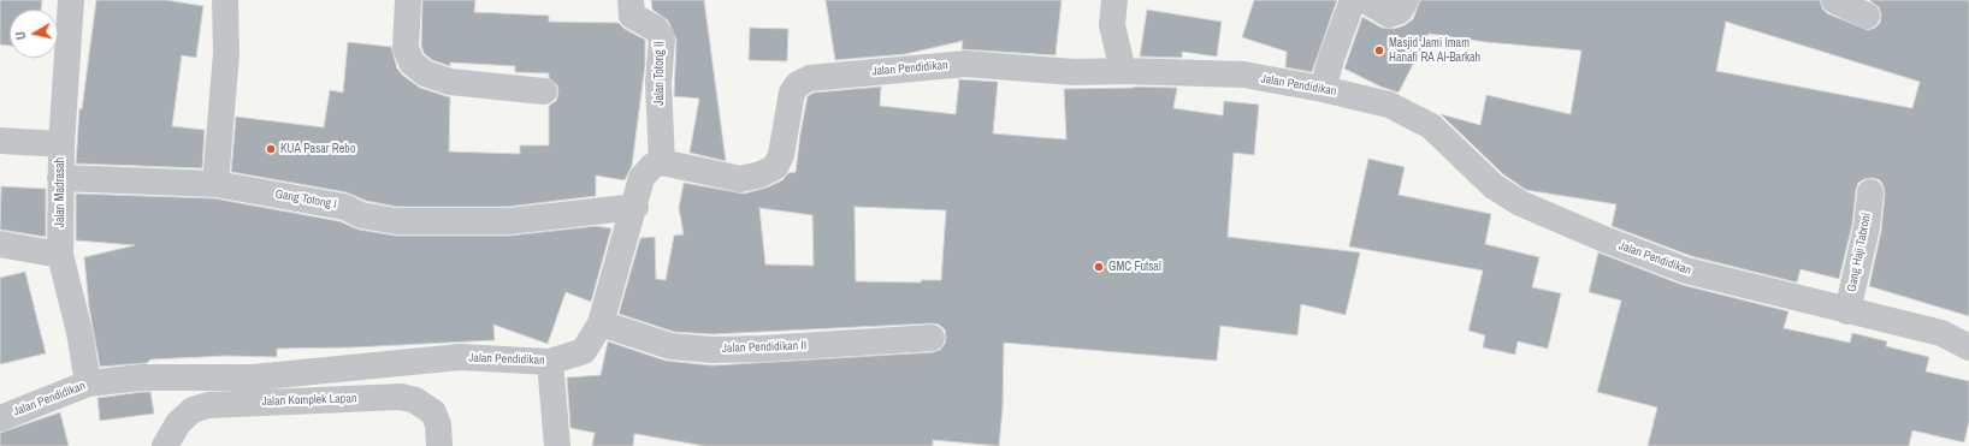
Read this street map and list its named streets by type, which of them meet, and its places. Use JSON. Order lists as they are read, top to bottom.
{
  "streets": {
    "street": [
      "Jalan Pendidikan",
      "Jalan Totong II",
      "Jalan Madrasah",
      "Gang Totong I",
      "Gang Haji Tabroni",
      "Jalan Pendidikan II",
      "Jalan Komplek Lapan"
    ]
  },
  "crossings": [
    ["Jalan Pendidikan", "Jalan Totong II"],
    ["Jalan Pendidikan", "Jalan Madrasah"],
    ["Jalan Pendidikan", "Gang Totong I"],
    ["Jalan Pendidikan", "Gang Haji Tabroni"],
    ["Jalan Pendidikan", "Jalan Pendidikan II"],
    ["Jalan Madrasah", "Gang Totong I"]
  ],
  "places": ["Masjid Jami Imam Hanafi RA Al-Barkah", "KUA Pasar Rebo", "GMC Futsal"],
  "north": "left"
}
